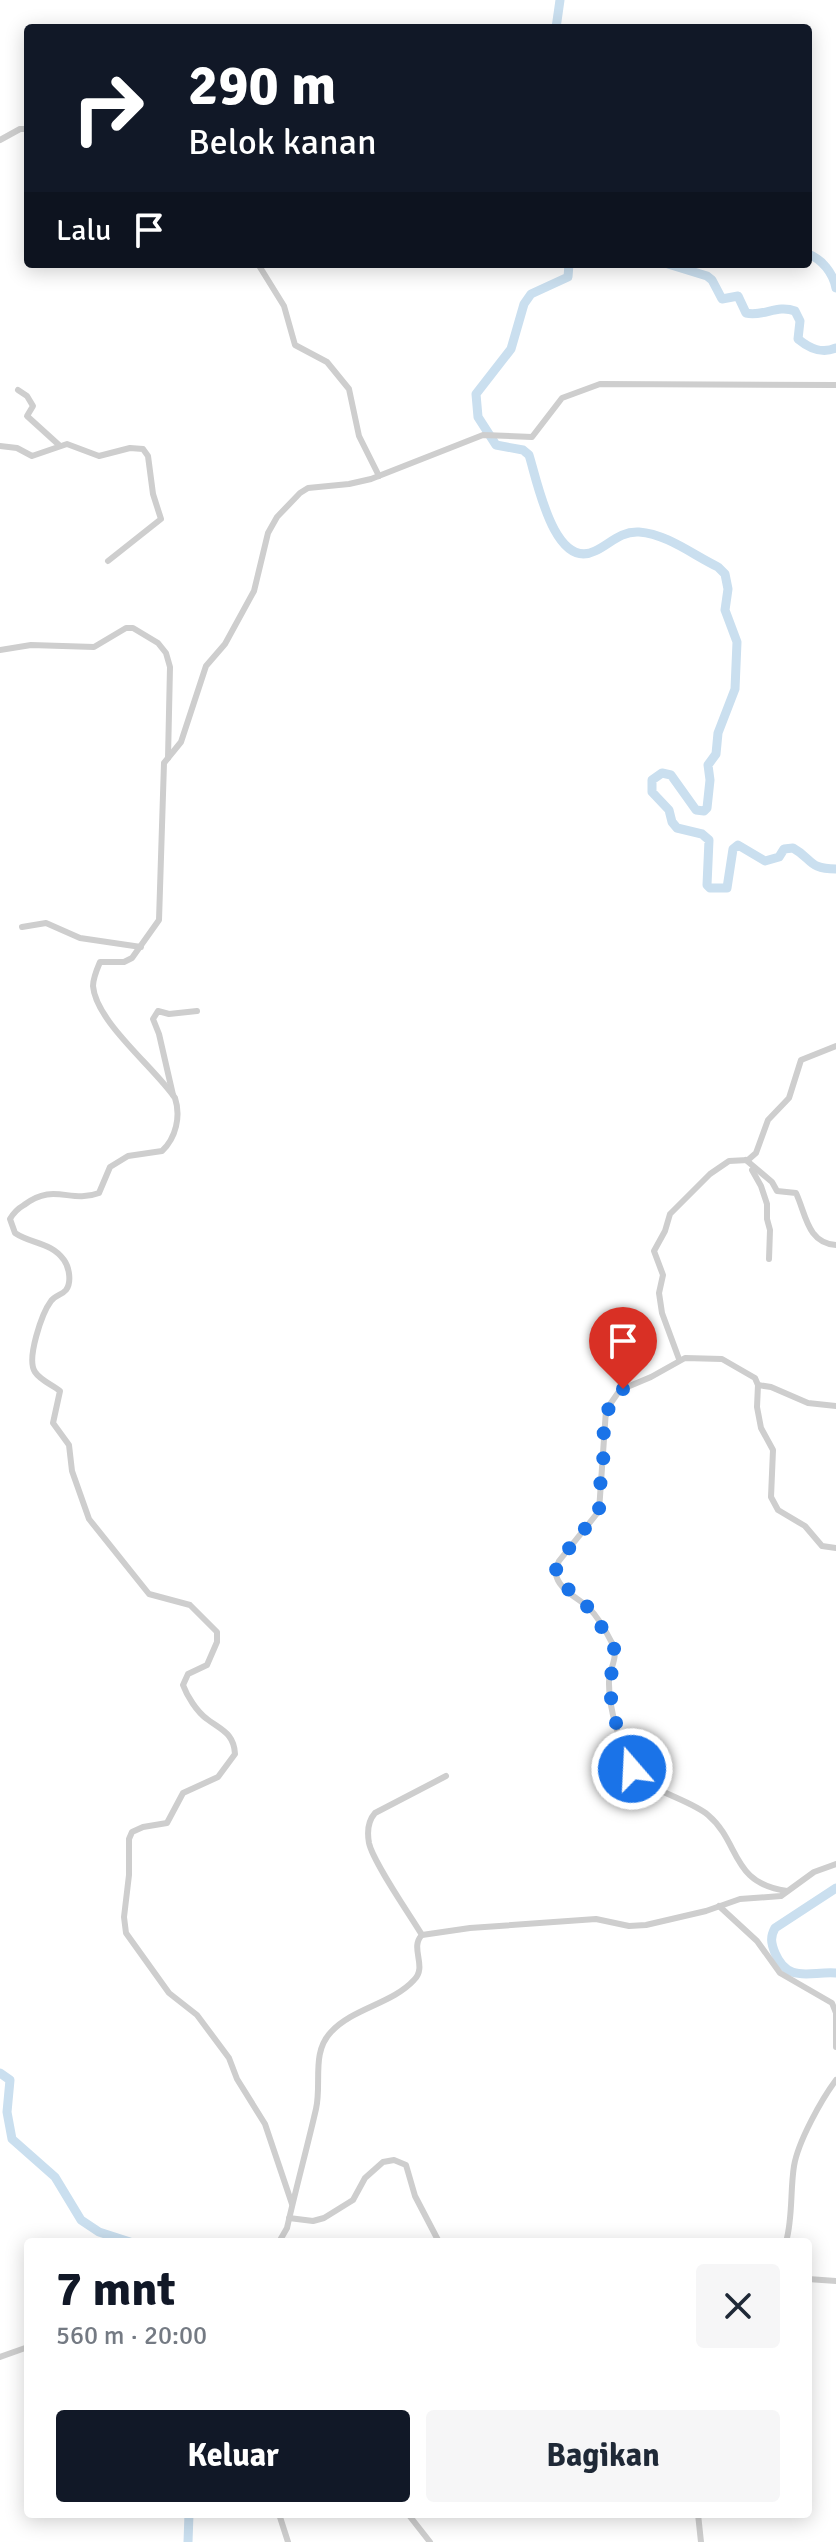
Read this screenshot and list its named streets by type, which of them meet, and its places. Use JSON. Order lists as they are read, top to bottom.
{
  "page": {
    "turn": ["290 m", "Belok kanan"],
    "then": "Lalu",
    "heading": ["7 mnt", "560 m · 20:00"],
    "buttons": ["Keluar", "Bagikan"]
  }
}
